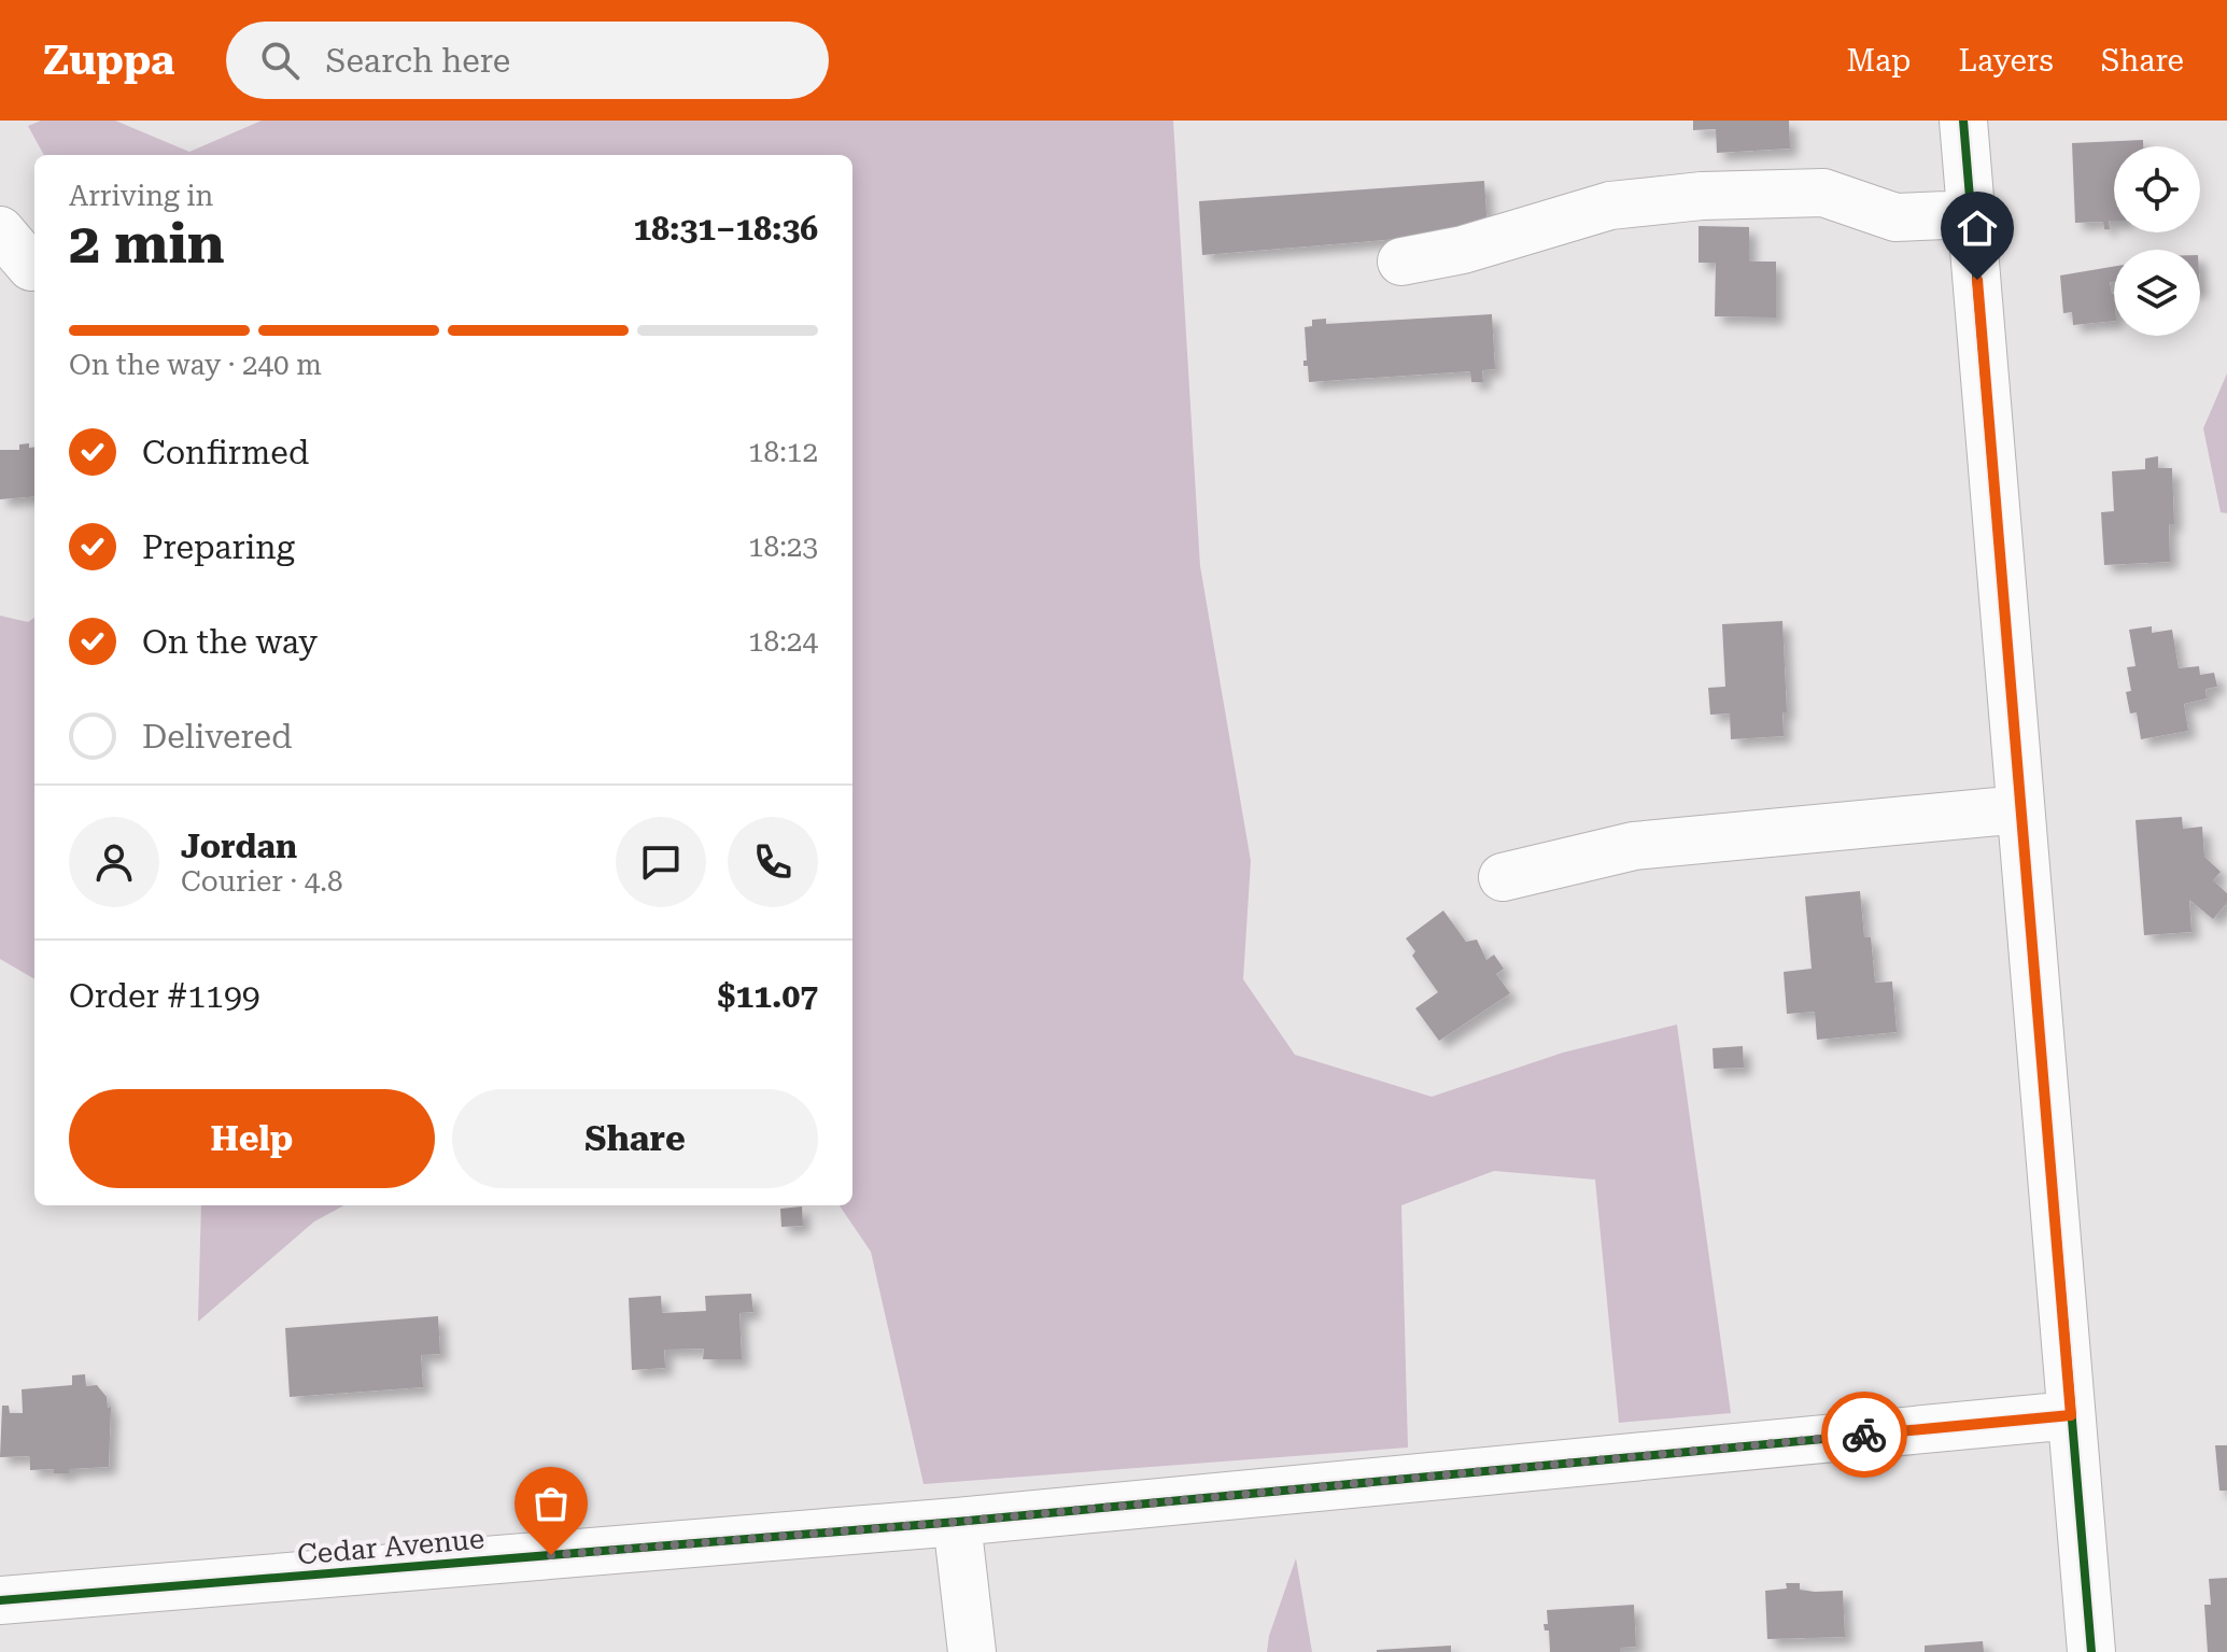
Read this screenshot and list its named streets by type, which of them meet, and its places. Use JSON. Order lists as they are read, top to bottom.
{
  "streets": {
    "street": ["Cedar Avenue"]
  },
  "page": {
    "header": "Zuppa",
    "search": "Search here",
    "nav": ["Map", "Layers", "Share"],
    "heading": ["2 min", "Arriving in", "18:31–18:36"],
    "panel": [
      "Jordan",
      "Courier · 4.8",
      "Order #1199",
      "$11.07"
    ],
    "bar": "On the way · 240 m",
    "list": [
      ["Confirmed", "18:12"],
      ["Preparing", "18:23"],
      ["On the way", "18:24"],
      "Delivered"
    ],
    "buttons": ["Help", "Share"]
  }
}
